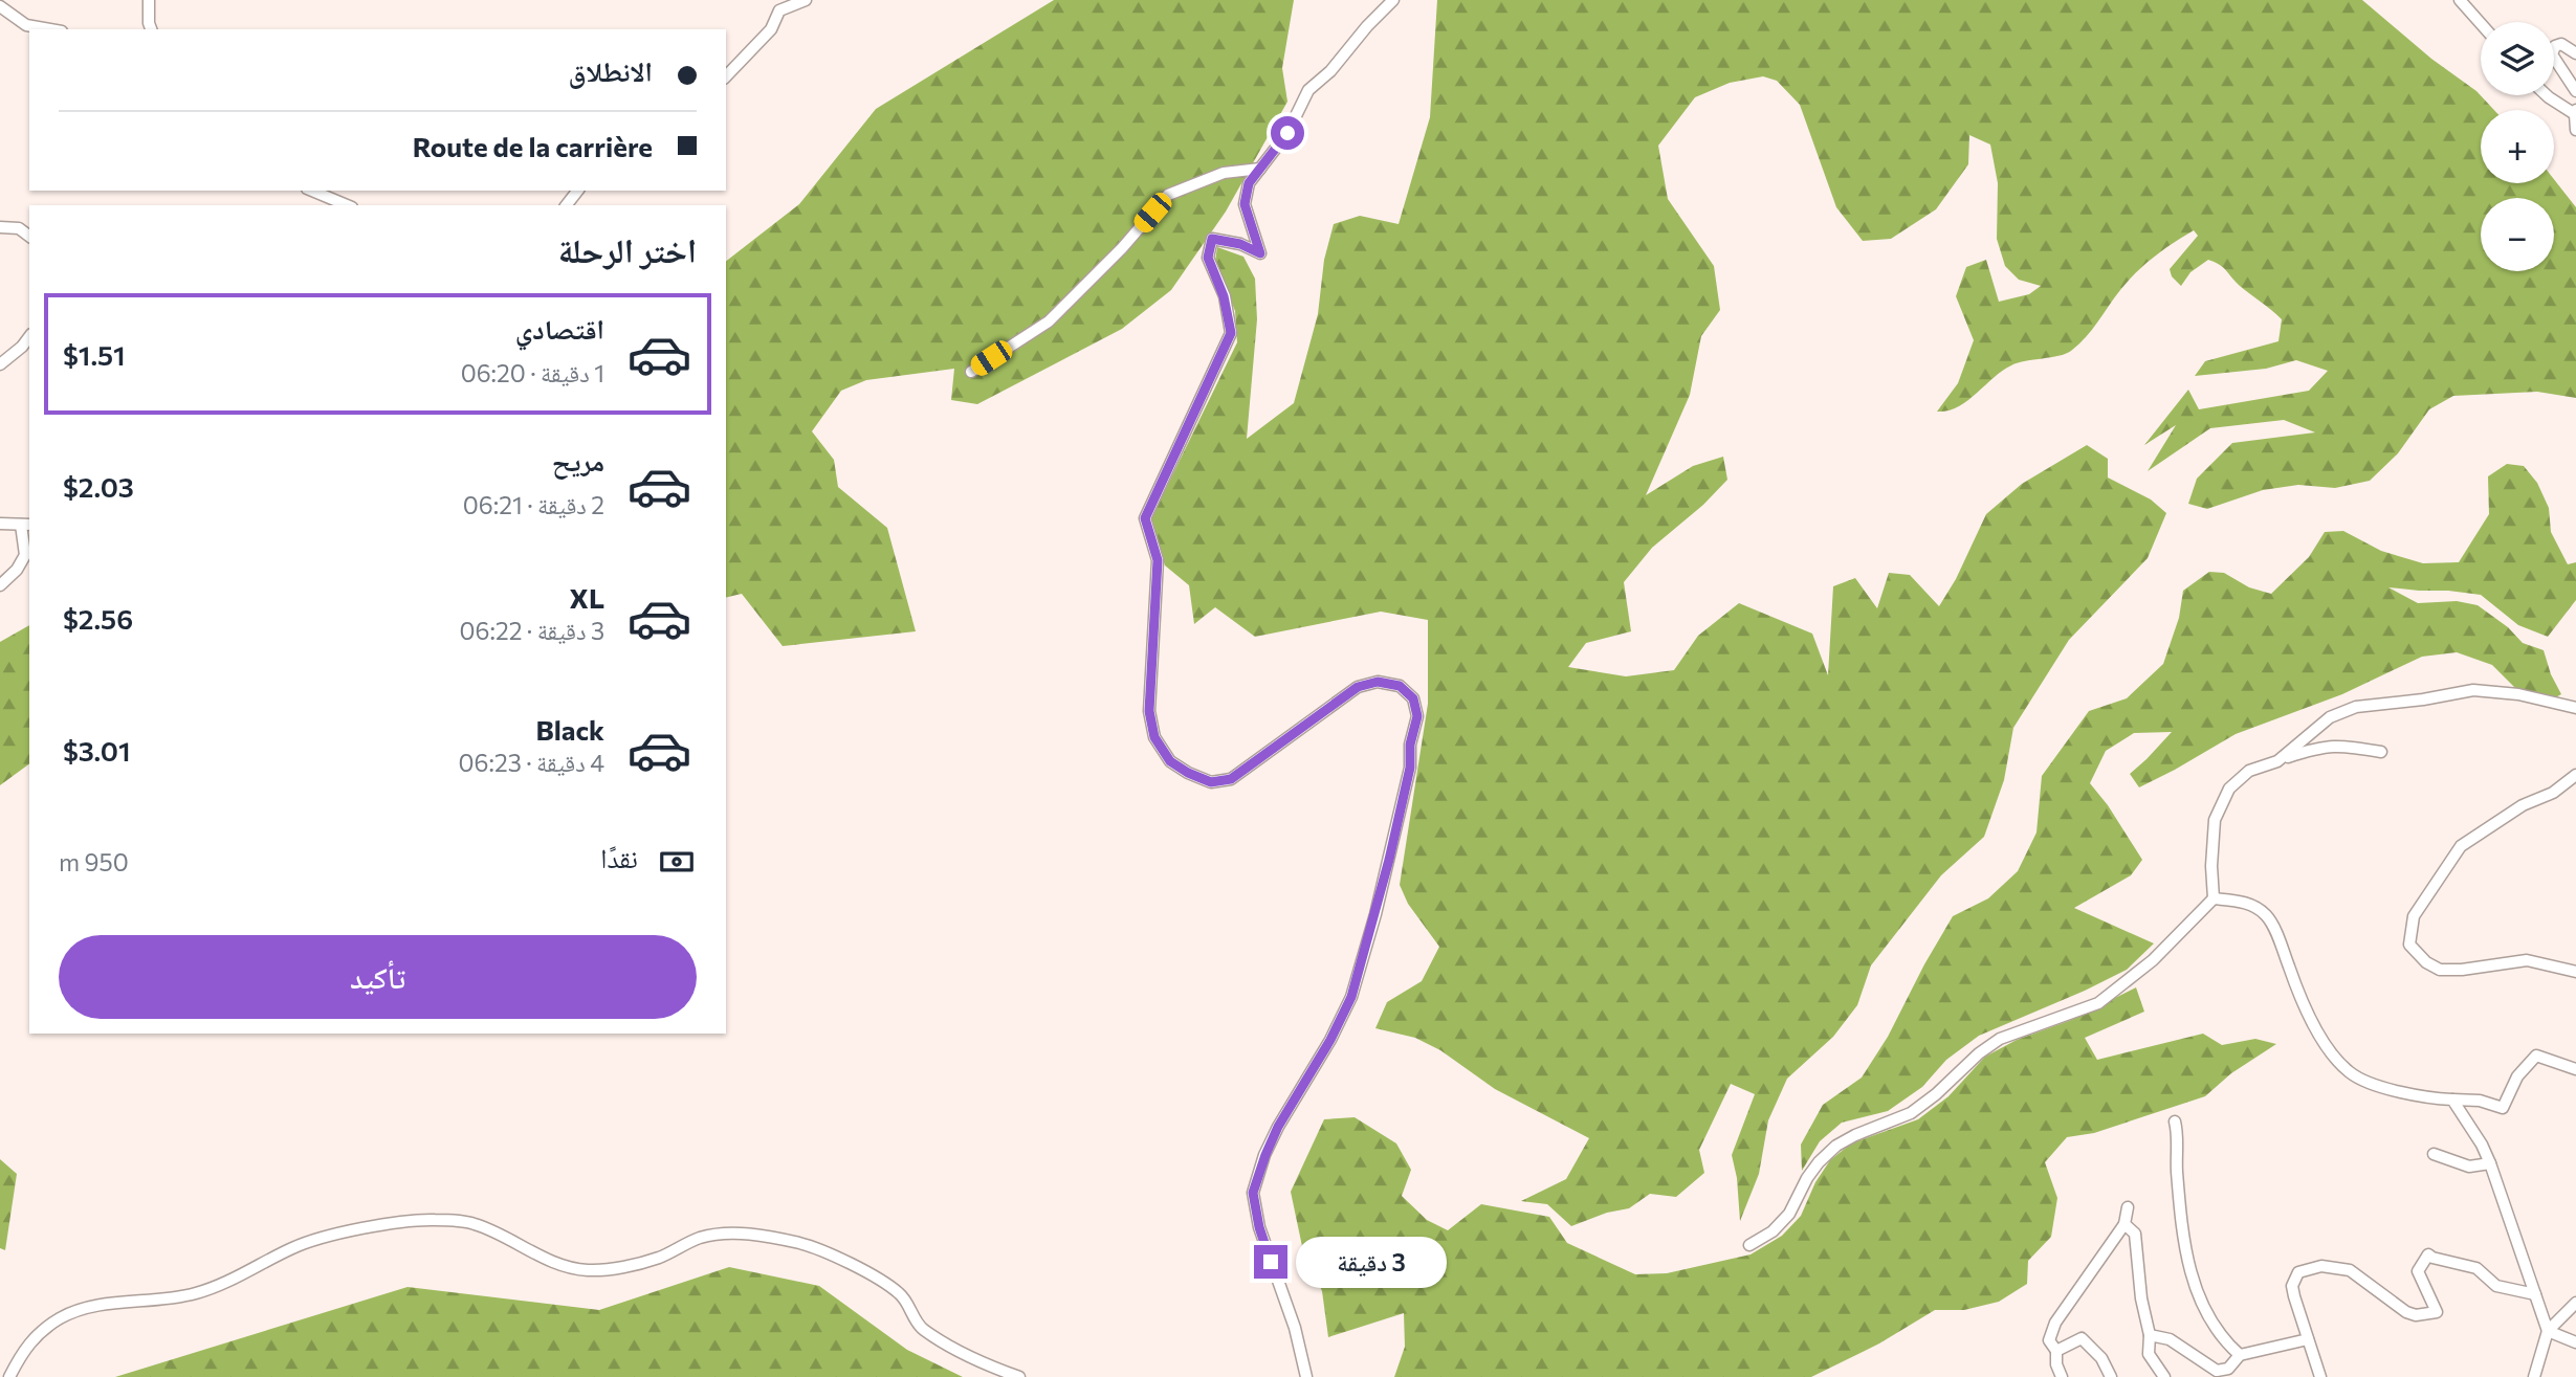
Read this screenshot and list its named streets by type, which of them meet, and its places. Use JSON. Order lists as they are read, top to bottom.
{
  "page": {
    "map_buttons": ["+", "−"],
    "banner": ["الانطلاق", "Route de la carrière"],
    "heading": "اختر الرحلة",
    "list": [
      {
        "name": "اقتصادي",
        "note": "1 دقيقة · 06:20",
        "value": "$1.51"
      },
      {
        "name": "مريح",
        "note": "2 دقيقة · 06:21",
        "value": "$2.03"
      },
      {
        "name": "XL",
        "note": "3 دقيقة · 06:22",
        "value": "$2.56"
      },
      {
        "name": "Black",
        "note": "4 دقيقة · 06:23",
        "value": "$3.01"
      }
    ],
    "pay": ["نقدًا", "950 m"],
    "buttons": "تأكيد",
    "bubble": "3 دقيقة"
  }
}
